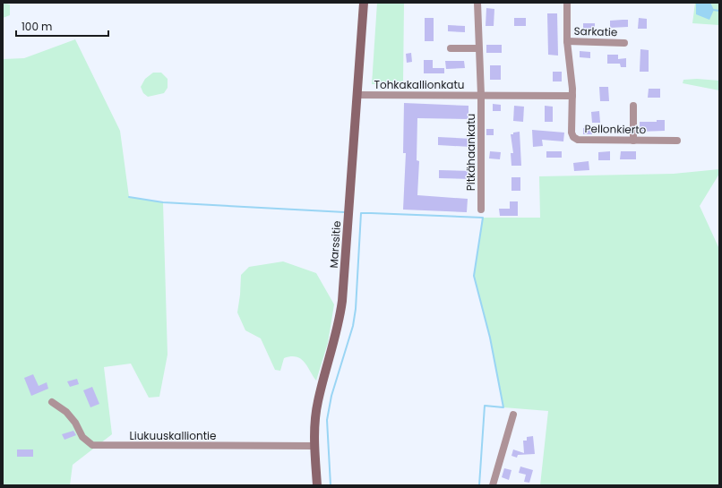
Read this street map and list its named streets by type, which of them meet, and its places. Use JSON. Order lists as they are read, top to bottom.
{
  "streets": {
    "main road": ["Marssitie"],
    "street": [
      "Sarkatie",
      "Tohkakallionkatu",
      "Pellonkierto",
      "Pitkähaankatu",
      "Liukuuskalliontie"
    ]
  },
  "crossings": [
    ["Tohkakallionkatu", "Pellonkierto"],
    ["Tohkakallionkatu", "Pitkähaankatu"],
    ["Tohkakallionkatu", "Marssitie"],
    ["Marssitie", "Liukuuskalliontie"]
  ],
  "scale_bar": "100 m"
}
